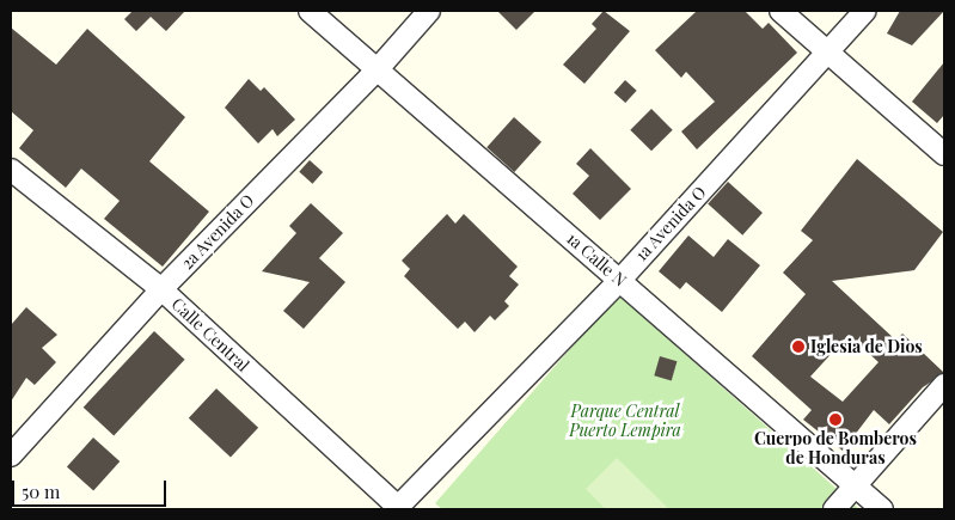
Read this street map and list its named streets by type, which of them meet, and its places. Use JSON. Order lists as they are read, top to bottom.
{
  "streets": {
    "street": [
      "1a Avenida O",
      "2a Avenida O",
      "1a Calle N",
      "Calle Central"
    ]
  },
  "crossings": [
    ["1a Avenida O", "1a Calle N"],
    ["1a Avenida O", "Calle Central"],
    ["2a Avenida O", "1a Calle N"],
    ["2a Avenida O", "Calle Central"]
  ],
  "parks": ["Parque Central Puerto Lempira"],
  "places": ["Iglesia de Dios", "Cuerpo de Bomberos de Honduras"],
  "scale_bar": "50 m"
}
